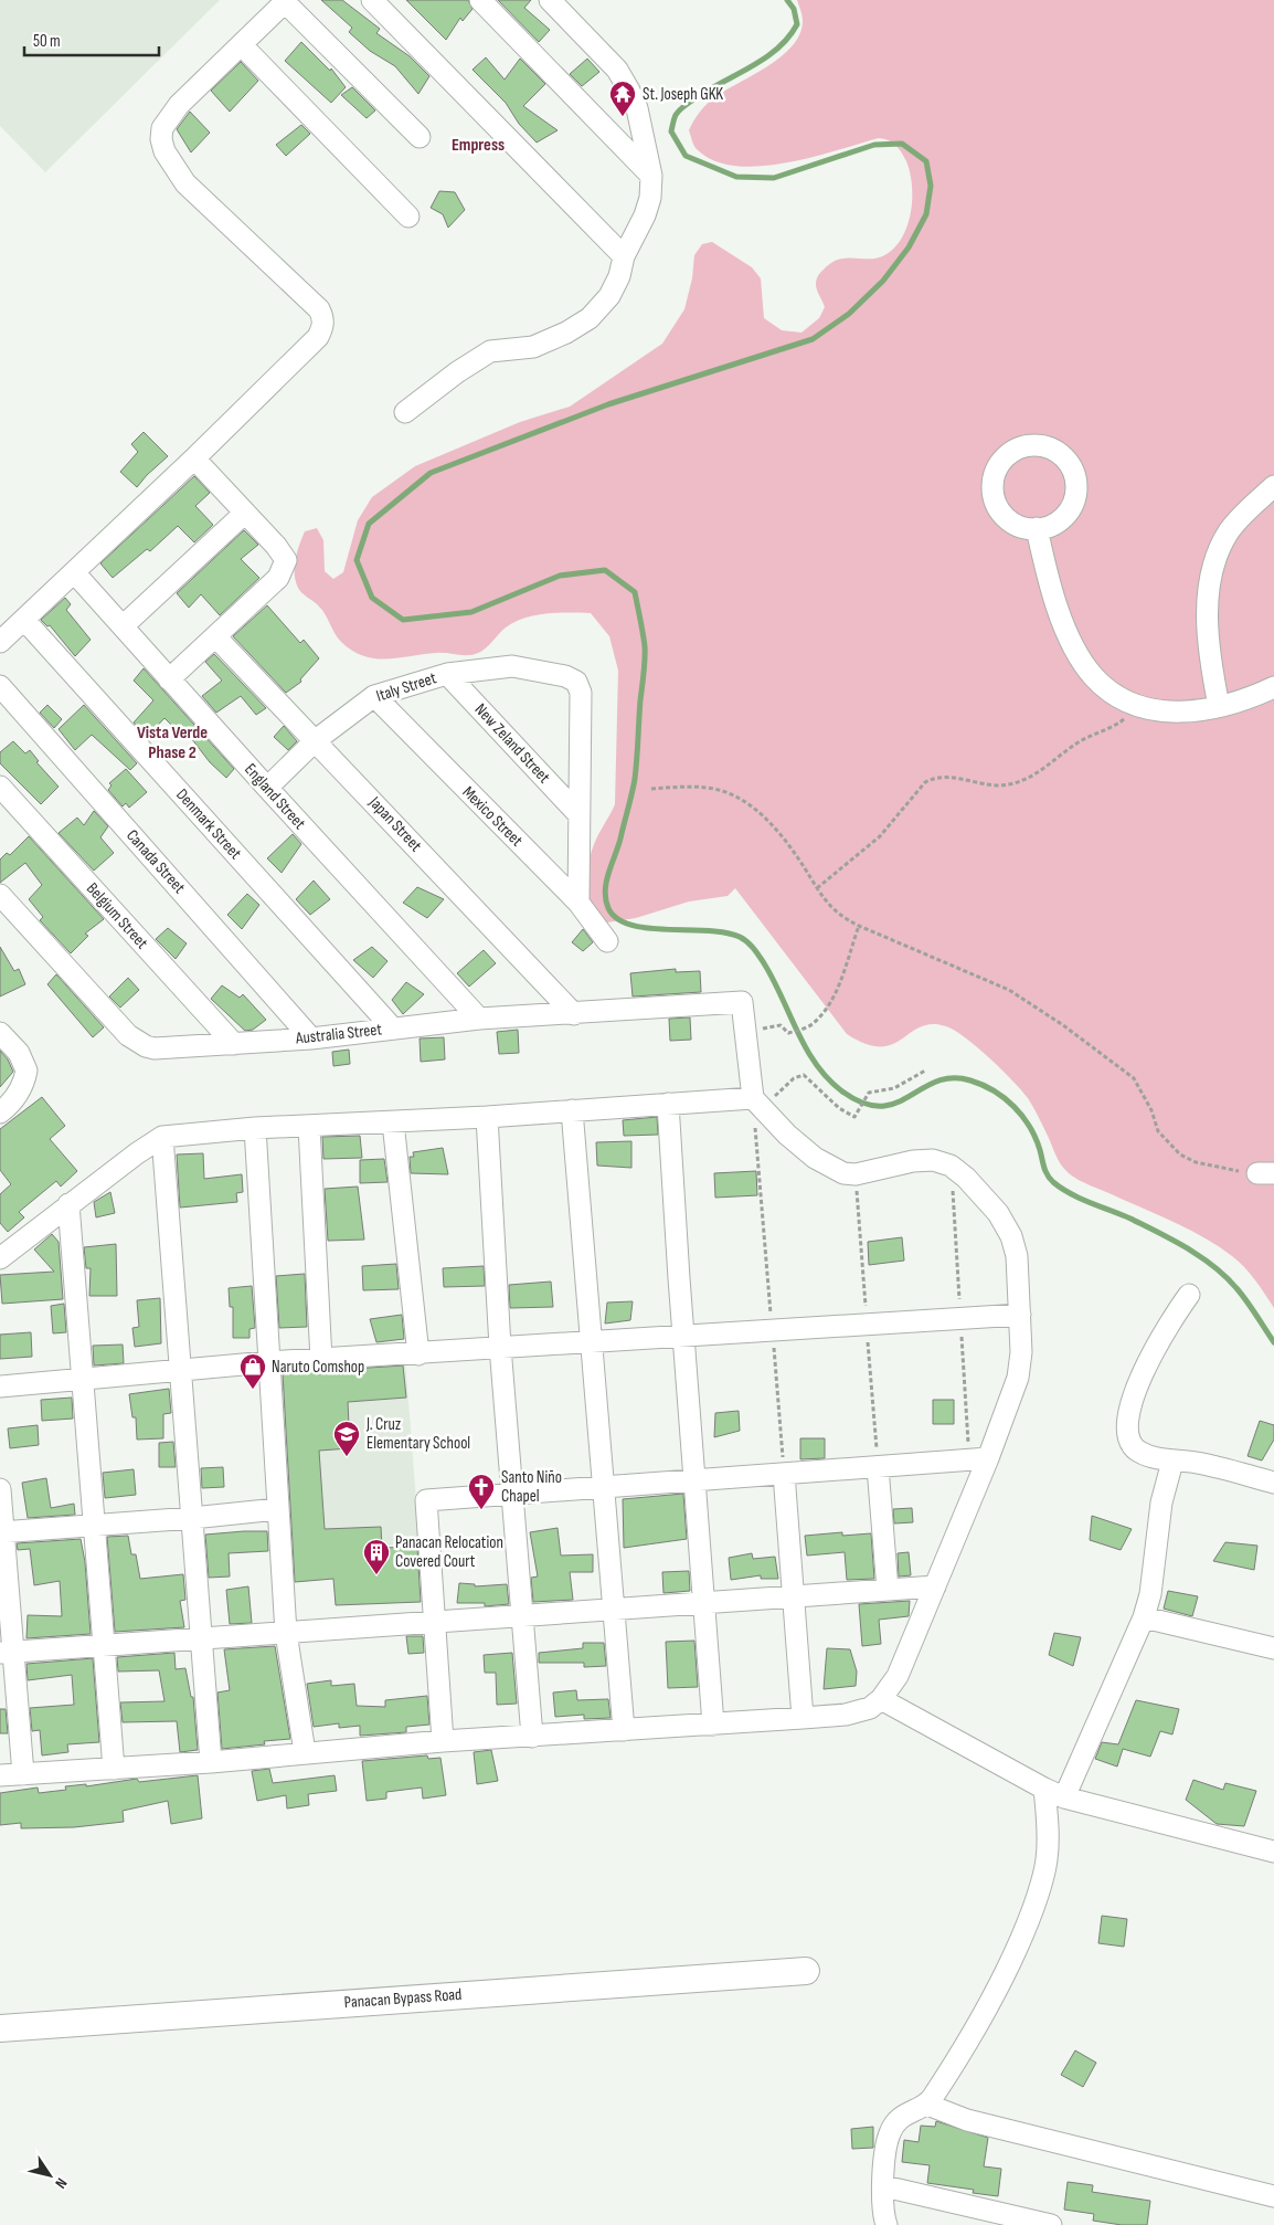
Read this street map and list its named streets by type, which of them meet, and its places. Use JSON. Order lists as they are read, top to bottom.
{
  "streets": {
    "main road": ["Panacan Bypass Road"],
    "street": [
      "Italy Street",
      "New Zeland Street",
      "England Street",
      "Mexico Street",
      "Denmark Street",
      "Japan Street",
      "Canada Street",
      "Belgium Street",
      "Australia Street"
    ]
  },
  "crossings": [
    ["Italy Street", "New Zeland Street"],
    ["Italy Street", "England Street"],
    ["Italy Street", "Mexico Street"],
    ["Italy Street", "Japan Street"],
    ["England Street", "Australia Street"],
    ["Denmark Street", "Australia Street"],
    ["Japan Street", "Australia Street"],
    ["Canada Street", "Australia Street"],
    ["Belgium Street", "Australia Street"]
  ],
  "districts": ["Empress", "Vista Verde Phase 2"],
  "places": {
    "temple": ["St. Joseph GKK"],
    "shop": ["Naruto Comshop"],
    "school or university": ["J. Cruz Elementary School"],
    "church": ["Santo Niño Chapel"],
    "building": ["Panacan Relocation Covered Court"]
  },
  "scale_bar": "50 m",
  "north": "bottom right"
}
